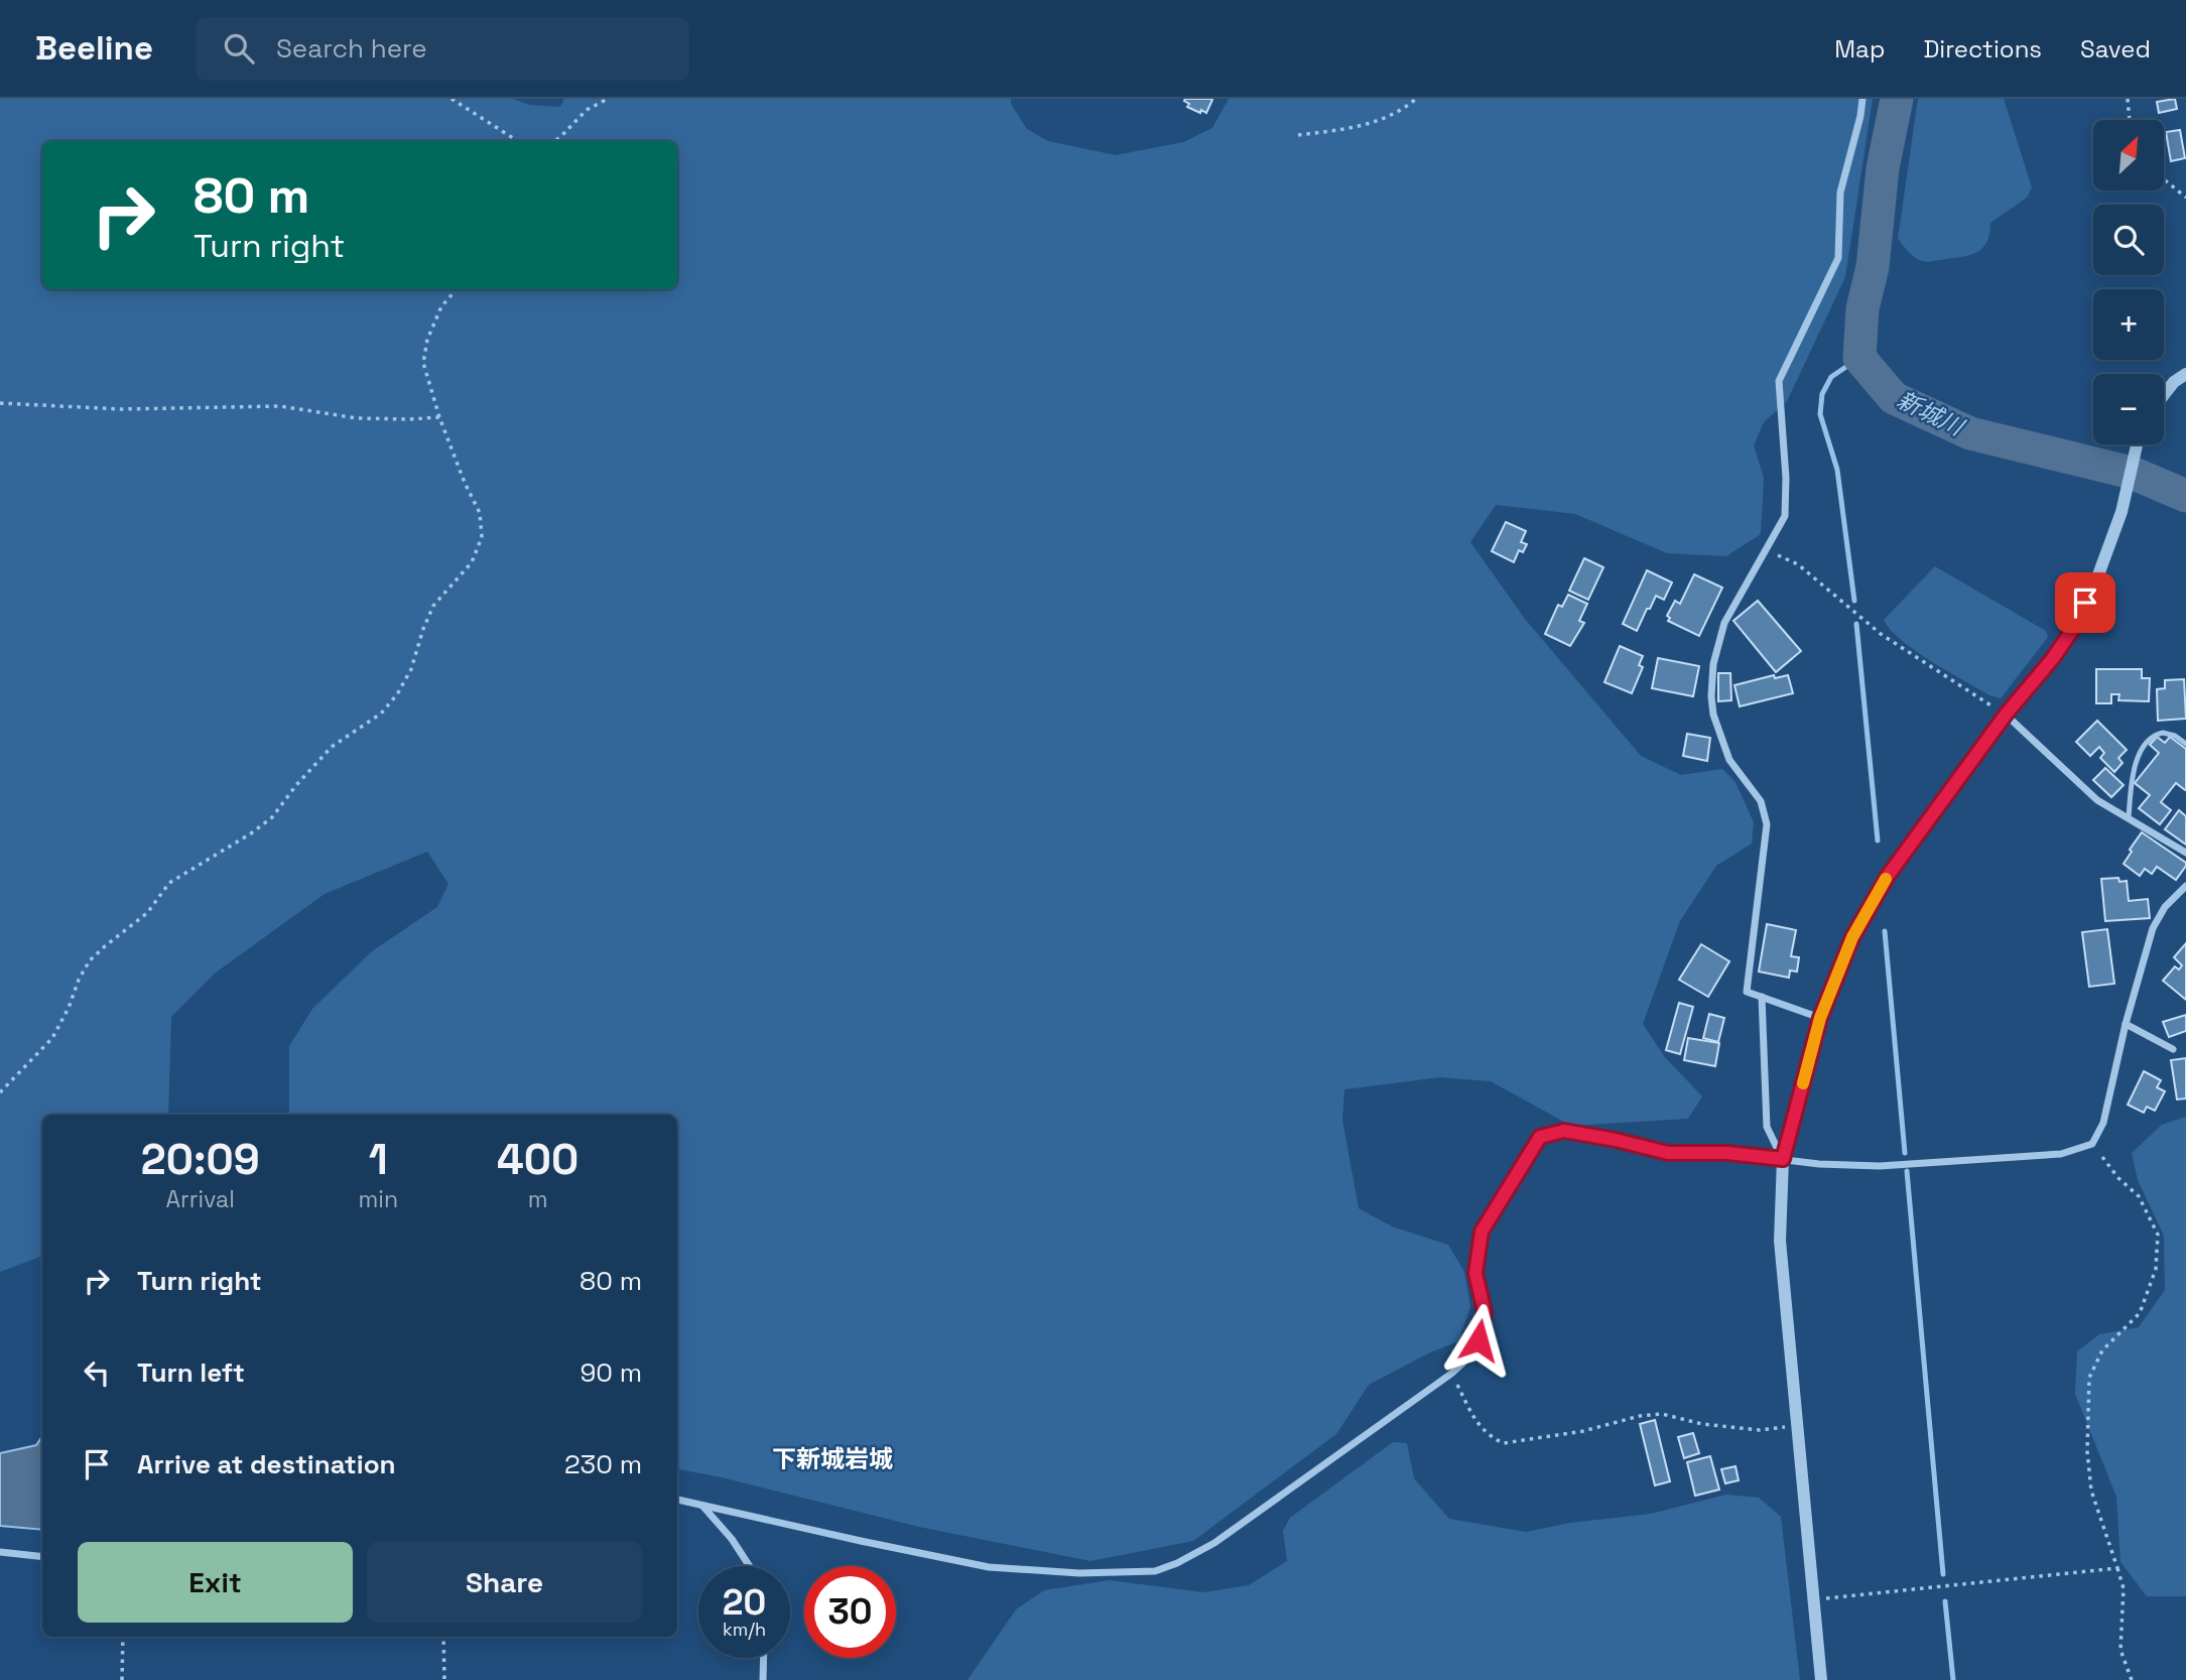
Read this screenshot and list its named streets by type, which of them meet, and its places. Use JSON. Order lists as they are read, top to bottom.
{
  "districts": ["下新城岩城"],
  "water": ["新城川"],
  "north": "top right",
  "page": {
    "header": "Beeline",
    "search": "Search here",
    "nav": ["Map", "Directions", "Saved"],
    "map_buttons": ["+", "−"],
    "turn": ["80 m", "Turn right"],
    "eta": [
      "20:09",
      "Arrival",
      "1",
      "min",
      "400",
      "m"
    ],
    "list": [
      {
        "name": "Turn right",
        "value": "80 m"
      },
      {
        "name": "Turn left",
        "value": "90 m"
      },
      {
        "name": "Arrive at destination",
        "value": "230 m"
      }
    ],
    "buttons": ["Exit", "Share"],
    "speed": "20 km/h",
    "limit": "30"
  }
}
